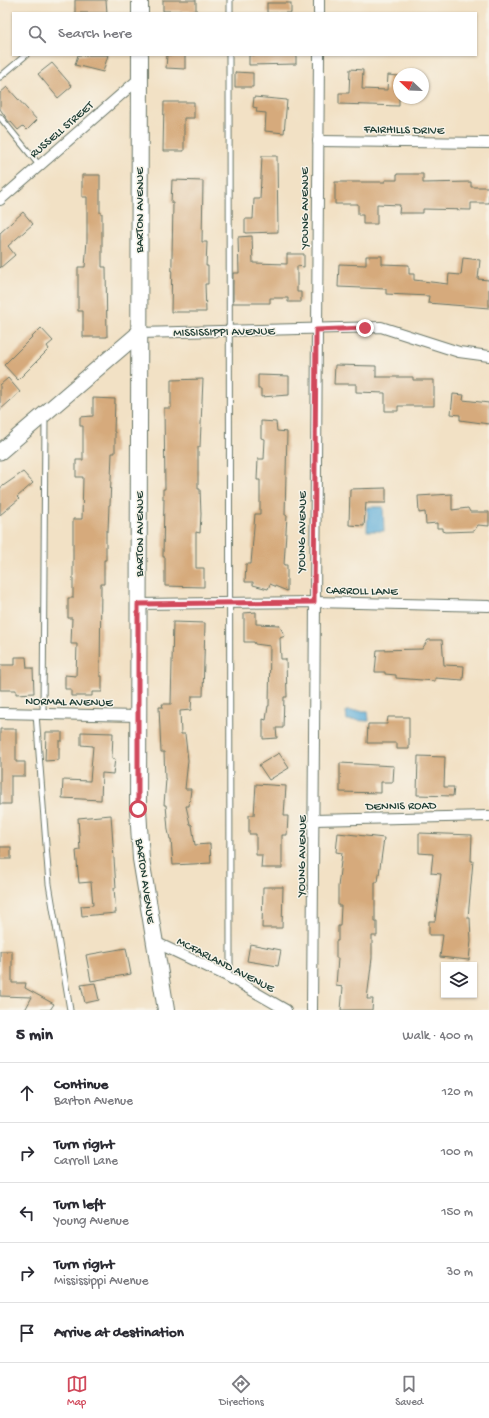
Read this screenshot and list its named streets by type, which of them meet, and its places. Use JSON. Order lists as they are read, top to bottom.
{
  "streets": {
    "main road": ["BARTON AVENUE"],
    "street": [
      "RUSSELL STREET",
      "FAIRHILLS DRIVE",
      "YOUNG AVENUE",
      "MISSISSIPPI AVENUE",
      "CARROLL LANE",
      "NORMAL AVENUE",
      "DENNIS ROAD",
      "MCFARLAND AVENUE"
    ]
  },
  "crossings": [
    ["RUSSELL STREET", "BARTON AVENUE"],
    ["FAIRHILLS DRIVE", "YOUNG AVENUE"],
    ["YOUNG AVENUE", "MISSISSIPPI AVENUE"],
    ["YOUNG AVENUE", "CARROLL LANE"],
    ["YOUNG AVENUE", "DENNIS ROAD"],
    ["BARTON AVENUE", "MISSISSIPPI AVENUE"],
    ["BARTON AVENUE", "CARROLL LANE"],
    ["BARTON AVENUE", "NORMAL AVENUE"],
    ["BARTON AVENUE", "MCFARLAND AVENUE"]
  ],
  "north": "top left",
  "page": {
    "search": "Search here",
    "heading": ["5 min", "Walk · 400 m"],
    "list": [
      ["Continue", "Barton Avenue", "120 m"],
      ["Turn right", "Carroll Lane", "100 m"],
      ["Turn left", "Young Avenue", "150 m"],
      ["Turn right", "Mississippi Avenue", "30 m"],
      "Arrive at destination"
    ],
    "nav": ["Map", "Directions", "Saved"]
  }
}
